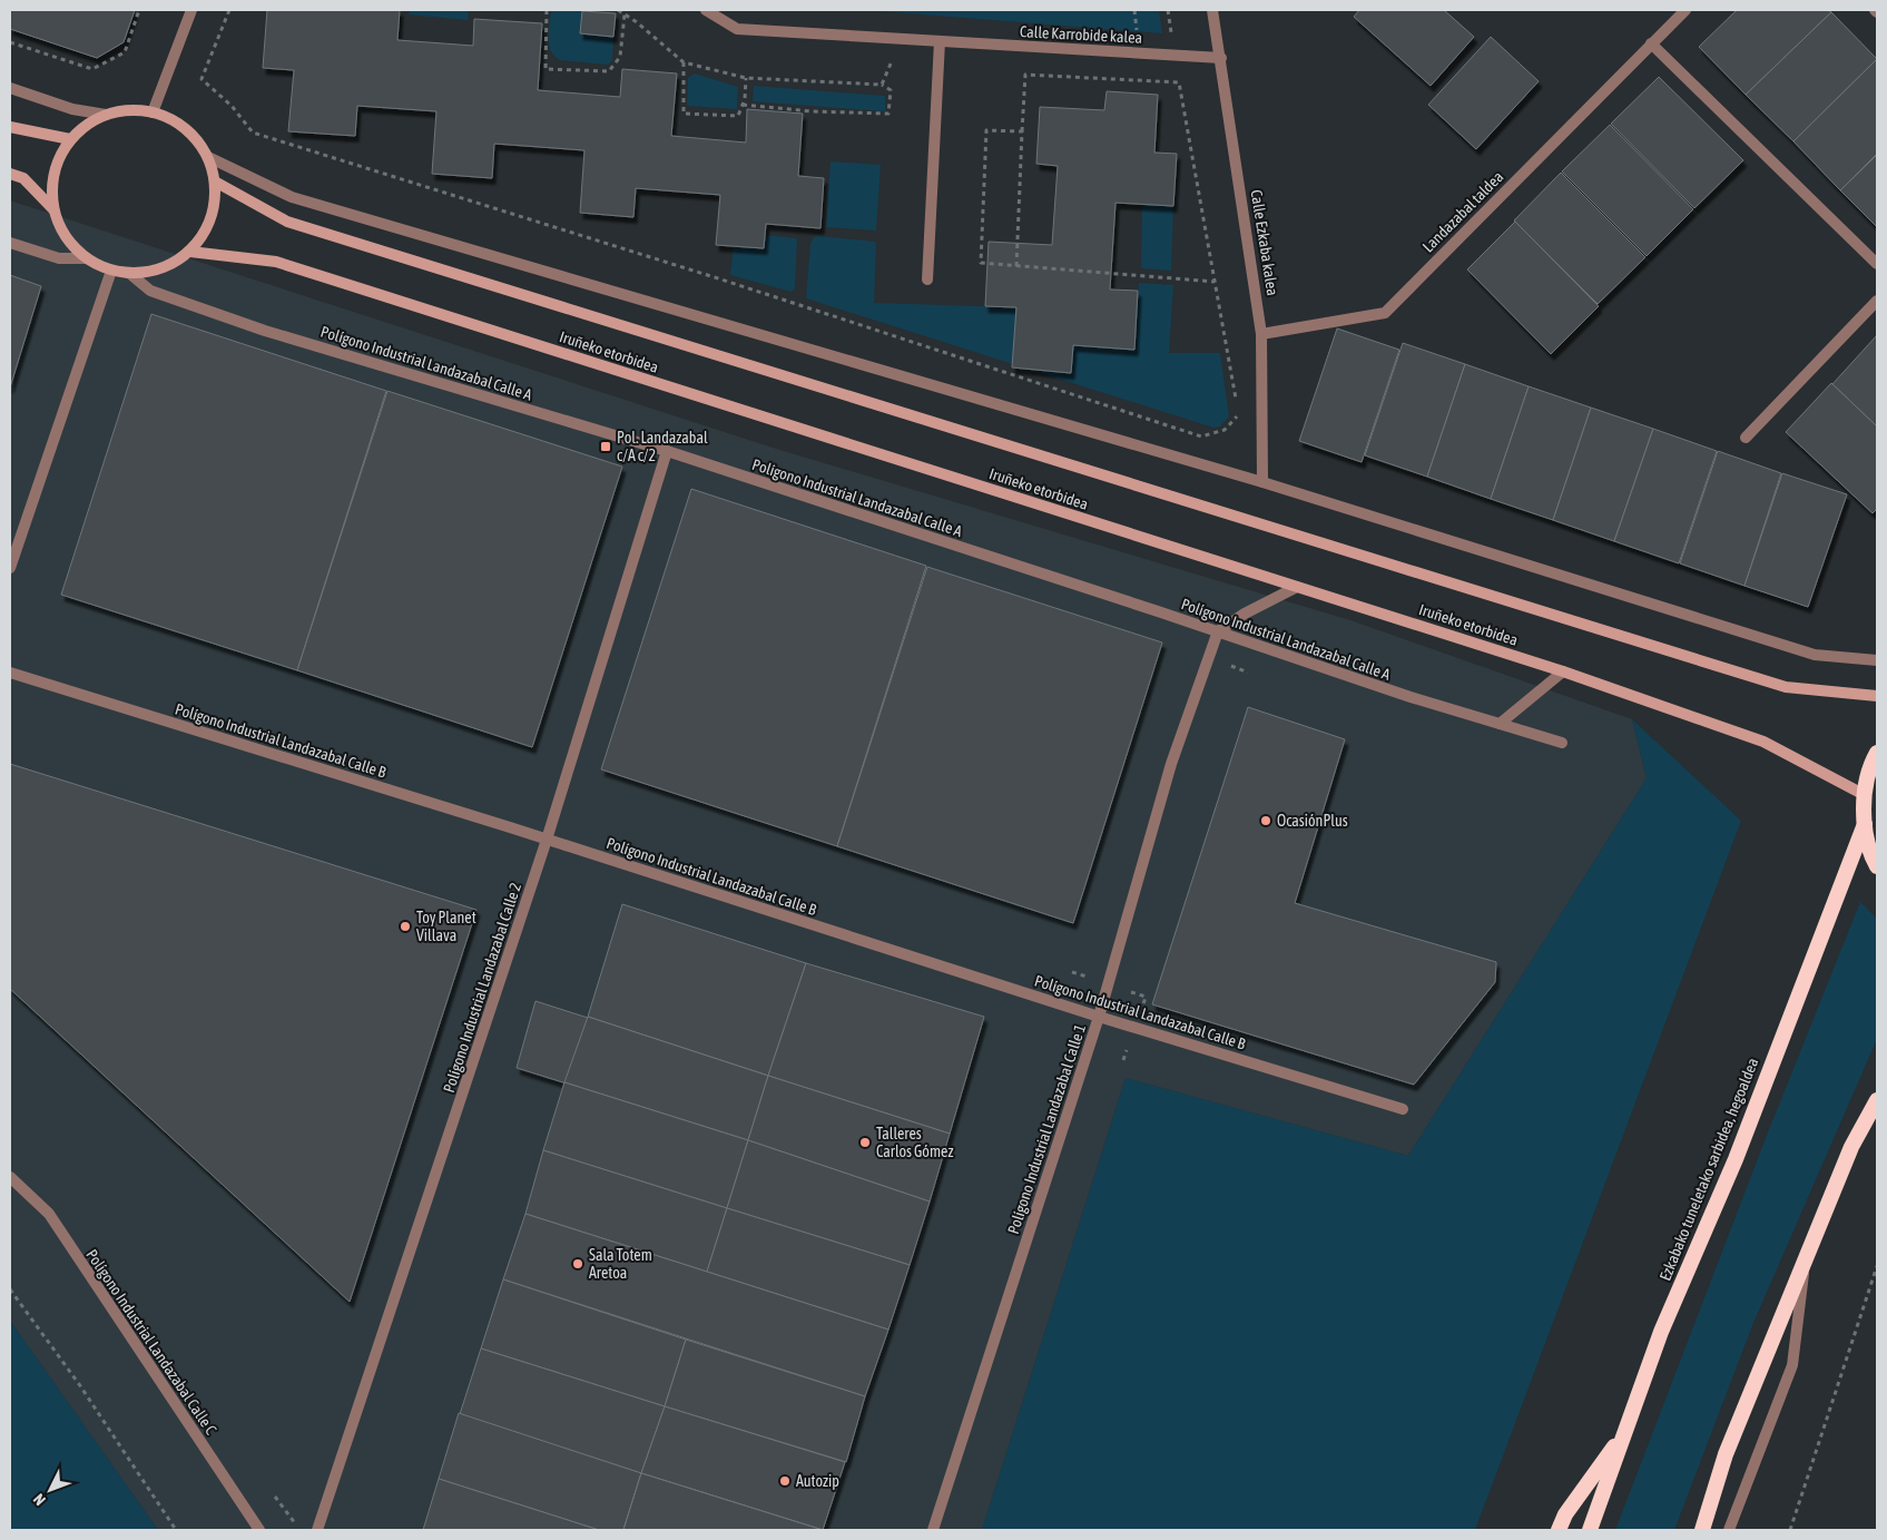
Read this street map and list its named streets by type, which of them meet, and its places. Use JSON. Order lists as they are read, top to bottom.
{
  "streets": {
    "highway": ["Ezkabako tuneletako sarbidea, hegoaldea"],
    "main road": ["Iruñeko etorbidea"],
    "street": [
      "Calle Karrobide kalea",
      "Landazabal taldea",
      "Calle Ezkaba kalea",
      "Polígono Industrial Landazabal Calle A",
      "Polígono Industrial Landazabal Calle B",
      "Polígono Industrial Landazabal Calle 2",
      "Polígono Industrial Landazabal Calle 1",
      "Polígono Industrial Landazabal Calle C"
    ]
  },
  "crossings": [
    ["Calle Karrobide kalea", "Calle Ezkaba kalea"],
    ["Landazabal taldea", "Calle Ezkaba kalea"],
    ["Iruñeko etorbidea", "Polígono Industrial Landazabal Calle A"],
    ["Polígono Industrial Landazabal Calle A", "Polígono Industrial Landazabal Calle 2"],
    ["Polígono Industrial Landazabal Calle A", "Polígono Industrial Landazabal Calle 1"],
    ["Polígono Industrial Landazabal Calle B", "Polígono Industrial Landazabal Calle 2"],
    ["Polígono Industrial Landazabal Calle B", "Polígono Industrial Landazabal Calle 1"]
  ],
  "places": {
    "transit": ["Pol. Landazabal c/A c/2"],
    "other": [
      "OcasiónPlus",
      "Toy Planet Villava",
      "Talleres Carlos Gómez",
      "Sala Totem Aretoa",
      "Autozip"
    ]
  },
  "north": "bottom left"
}
